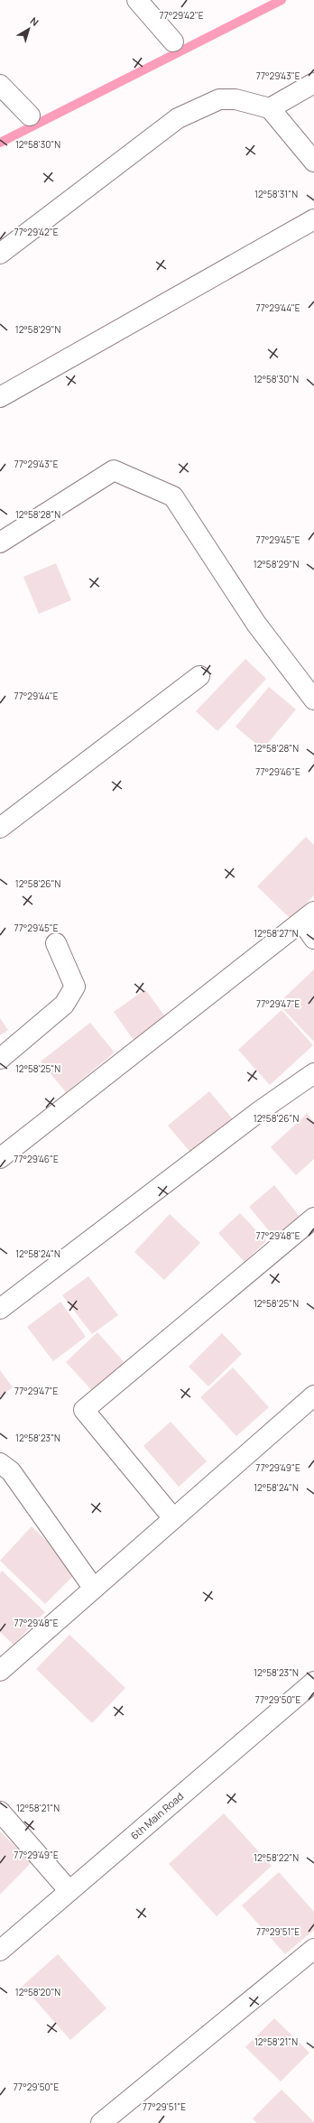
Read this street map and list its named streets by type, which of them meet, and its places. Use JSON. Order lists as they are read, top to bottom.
{
  "streets": {
    "street": ["6th Main Road"]
  },
  "north": "top right",
  "coordinates": [
    "77°29'42\"E",
    "77°29'43\"E",
    "12°58'30\"N",
    "12°58'31\"N",
    "77°29'44\"E",
    "12°58'29\"N",
    "12°58'28\"N",
    "77°29'45\"E",
    "77°29'46\"E",
    "12°58'26\"N",
    "12°58'27\"N",
    "77°29'47\"E",
    "12°58'25\"N",
    "77°29'48\"E",
    "12°58'24\"N",
    "12°58'23\"N",
    "77°29'49\"E",
    "77°29'50\"E",
    "12°58'21\"N",
    "12°58'22\"N",
    "77°29'51\"E",
    "12°58'20\"N"
  ]
}
